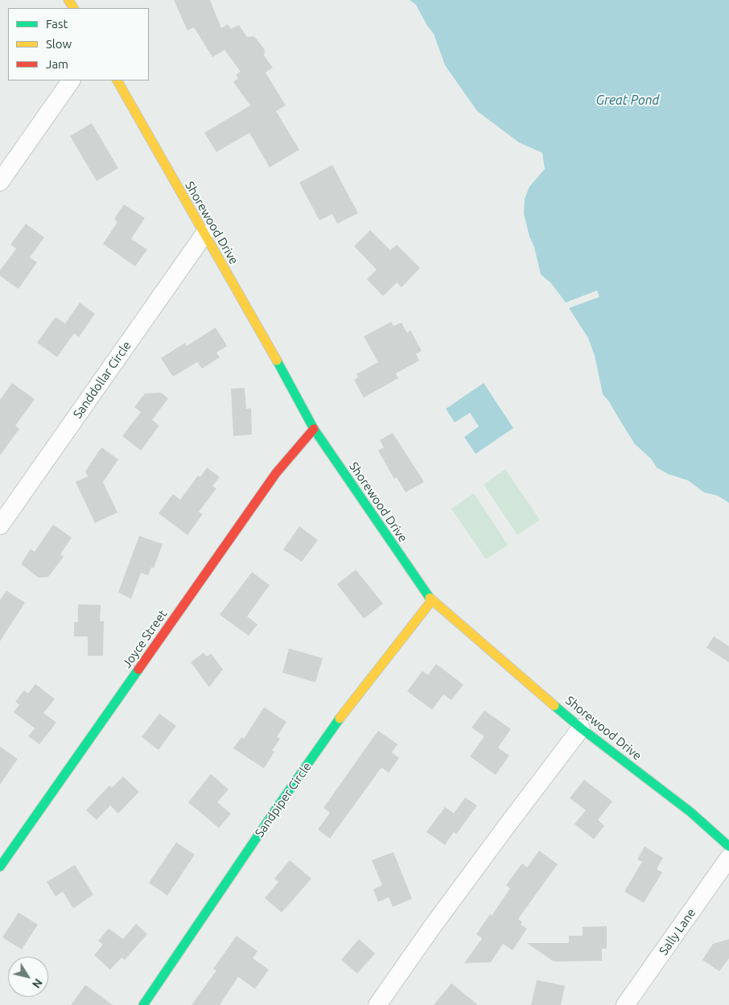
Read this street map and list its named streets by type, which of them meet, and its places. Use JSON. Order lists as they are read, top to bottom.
{
  "streets": {
    "street": [
      "Shorewood Drive",
      "Sanddollar Circle",
      "Joyce Street",
      "Sandpiper Circle",
      "Sally Lane"
    ]
  },
  "crossings": [
    ["Shorewood Drive", "Sanddollar Circle"],
    ["Shorewood Drive", "Joyce Street"],
    ["Shorewood Drive", "Sandpiper Circle"]
  ],
  "water": ["Great Pond"],
  "legend": ["Fast", "Slow", "Jam"],
  "north": "bottom right"
}
